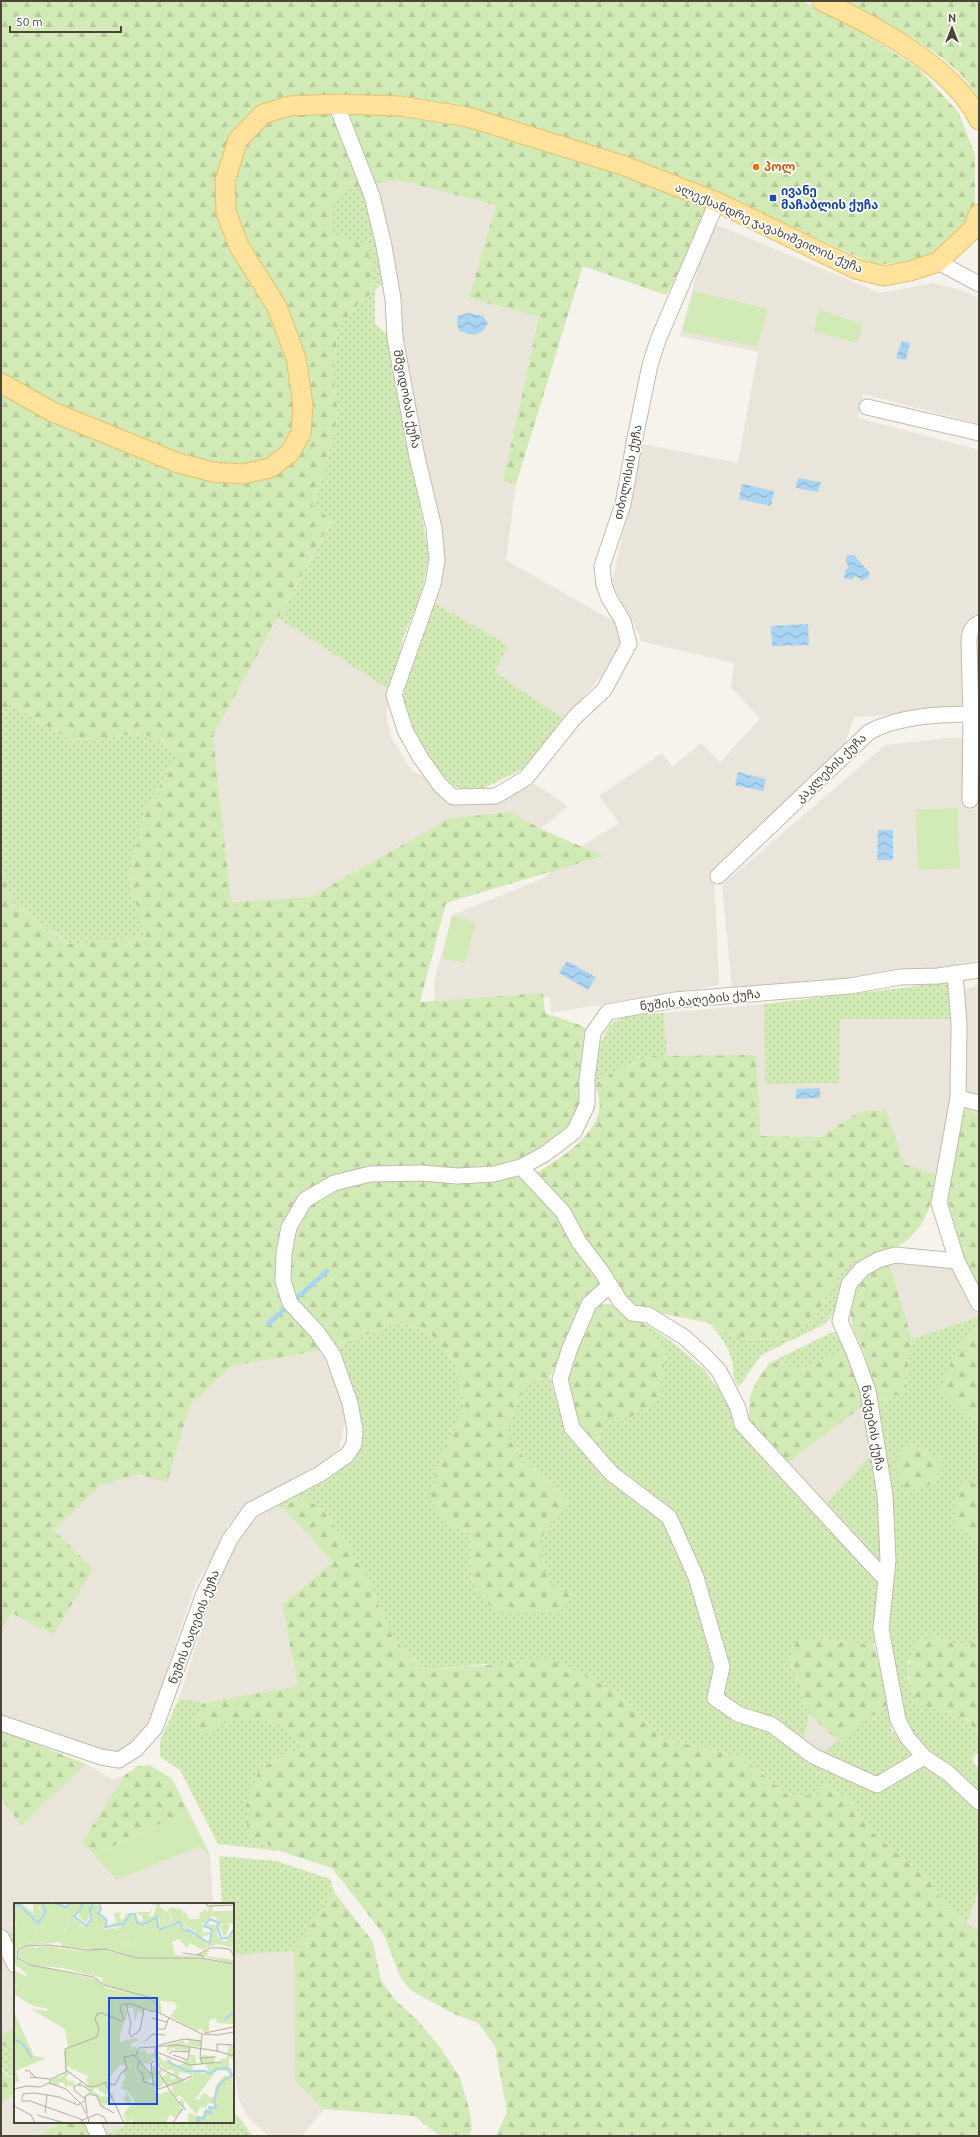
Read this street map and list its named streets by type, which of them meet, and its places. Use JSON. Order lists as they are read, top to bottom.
{
  "streets": {
    "main road": ["ალექსანდრე ჯავახიშვილის ქუჩა"],
    "street": [
      "მშვიდობას ქუჩა",
      "თბილისის ქუჩა",
      "კაკლების ქუჩა",
      "ნუშის ბაღების ქუჩა",
      "ნაძვების ქუჩა"
    ]
  },
  "crossings": [
    ["ალექსანდრე ჯავახიშვილის ქუჩა", "მშვიდობას ქუჩა"],
    ["ალექსანდრე ჯავახიშვილის ქუჩა", "თბილისის ქუჩა"],
    ["მშვიდობას ქუჩა", "თბილისის ქუჩა"]
  ],
  "places": {
    "other": ["პოლ"],
    "transit": ["ივანე მაჩაბლის ქუჩა"]
  },
  "scale_bar": "50 m",
  "north": "top"
}
